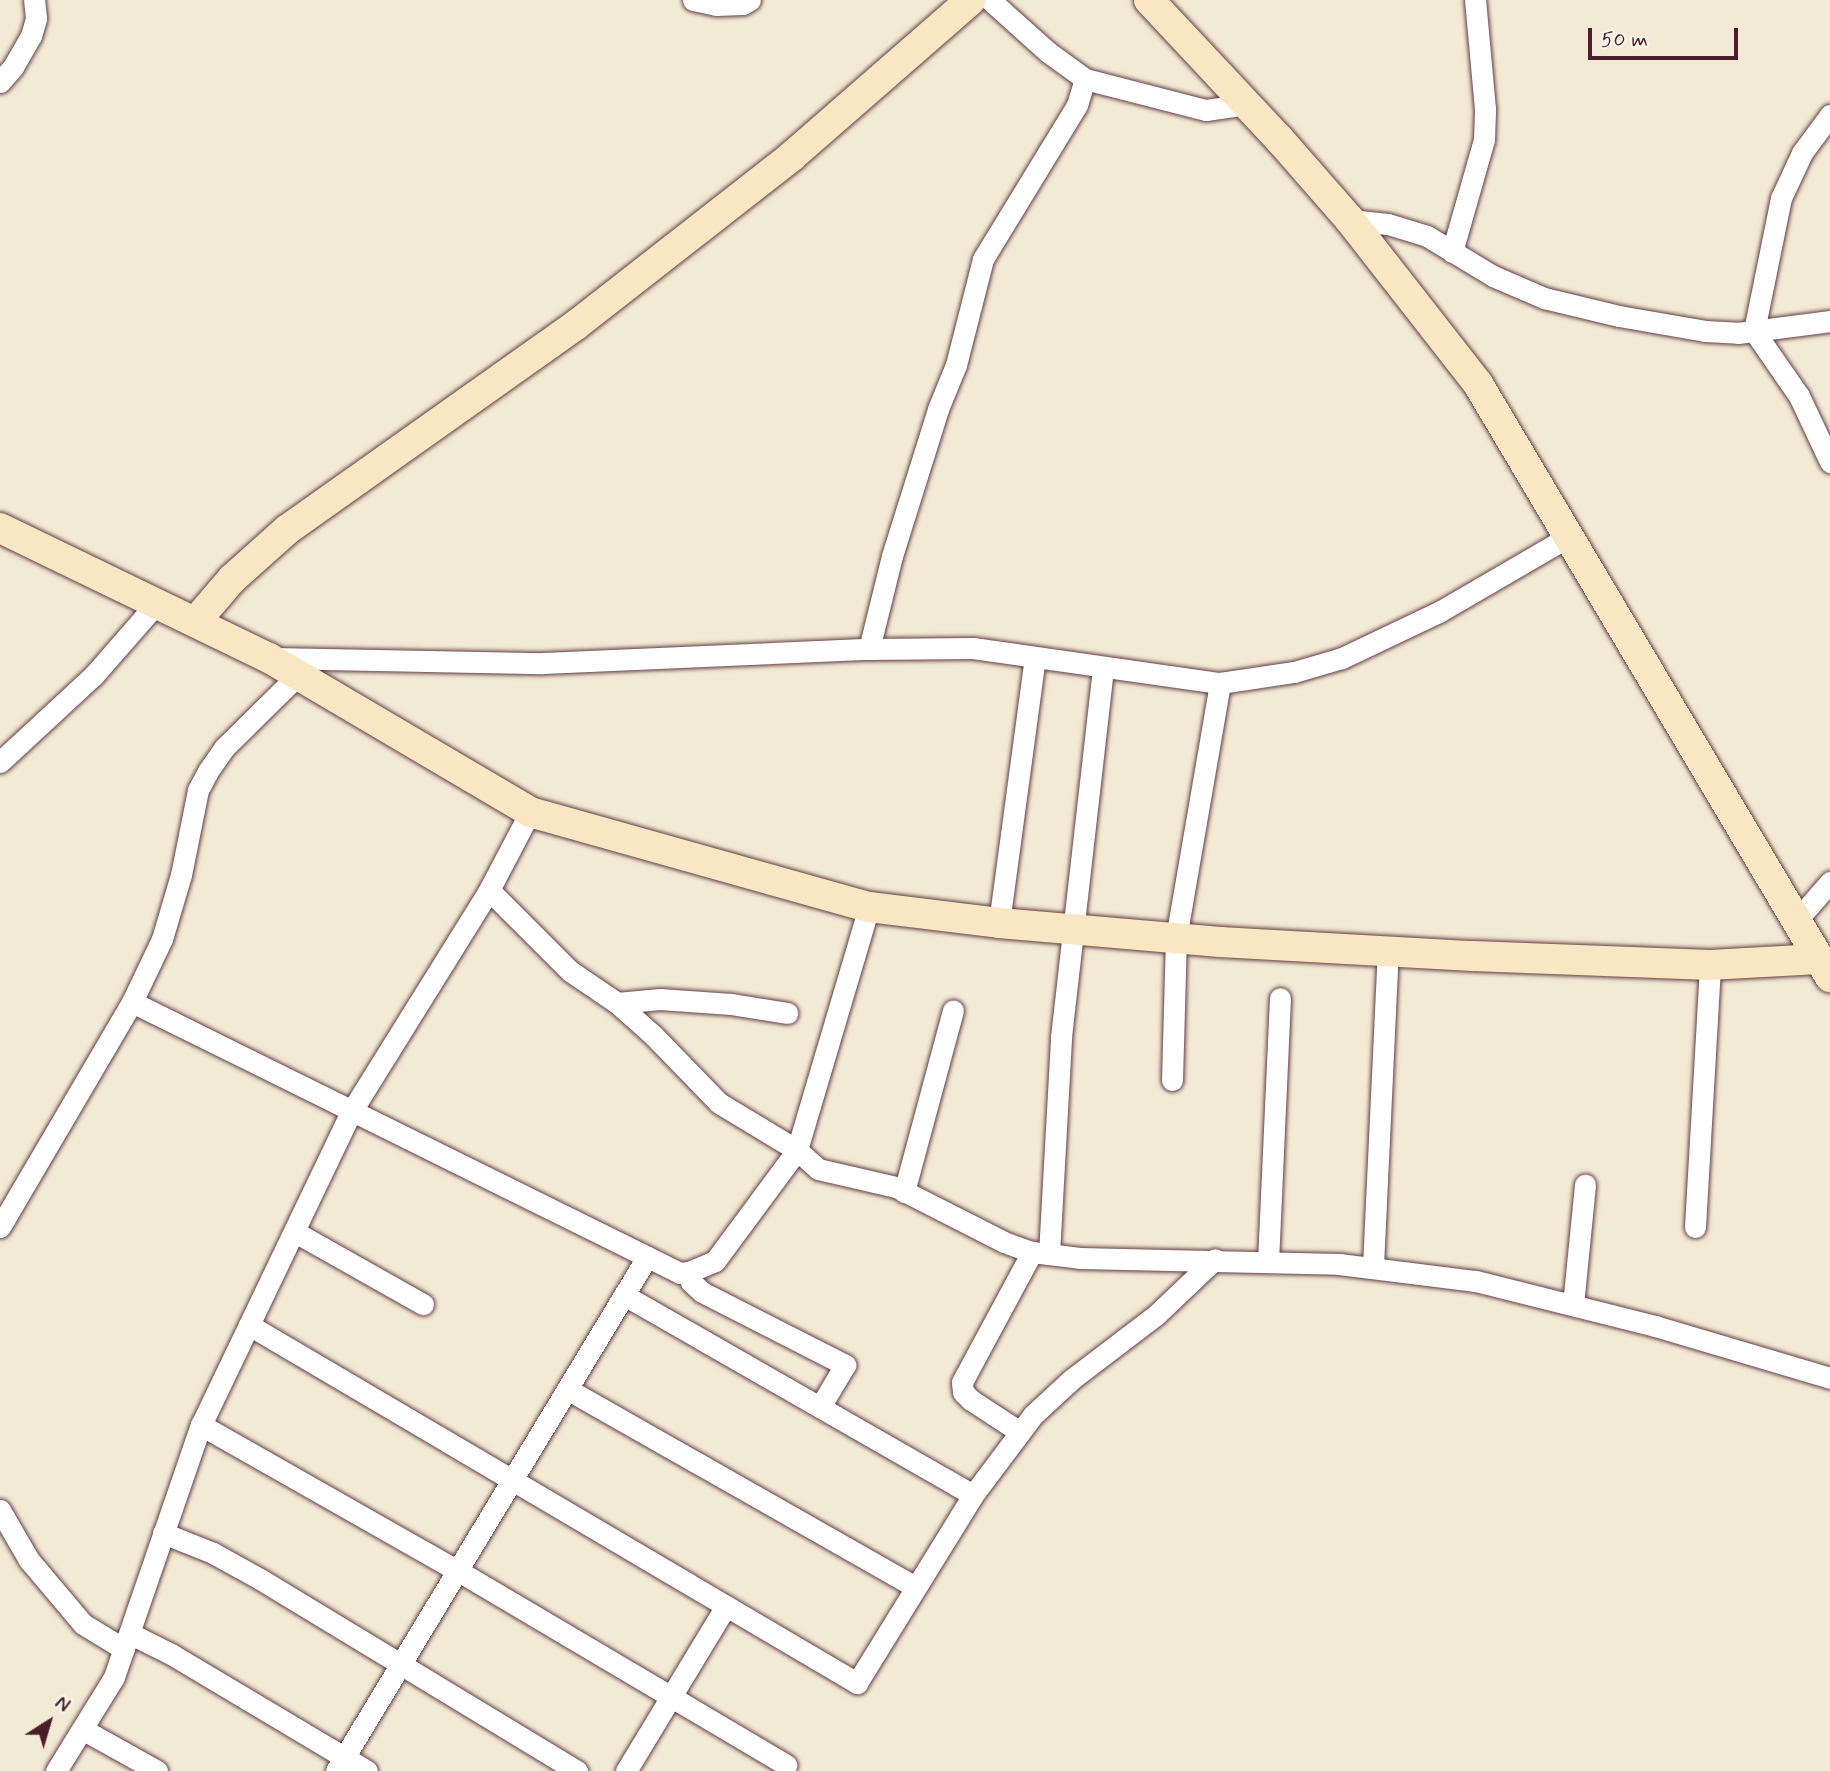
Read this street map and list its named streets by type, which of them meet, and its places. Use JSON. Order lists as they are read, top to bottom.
{
  "scale_bar": "50 m",
  "north": "top right"
}
